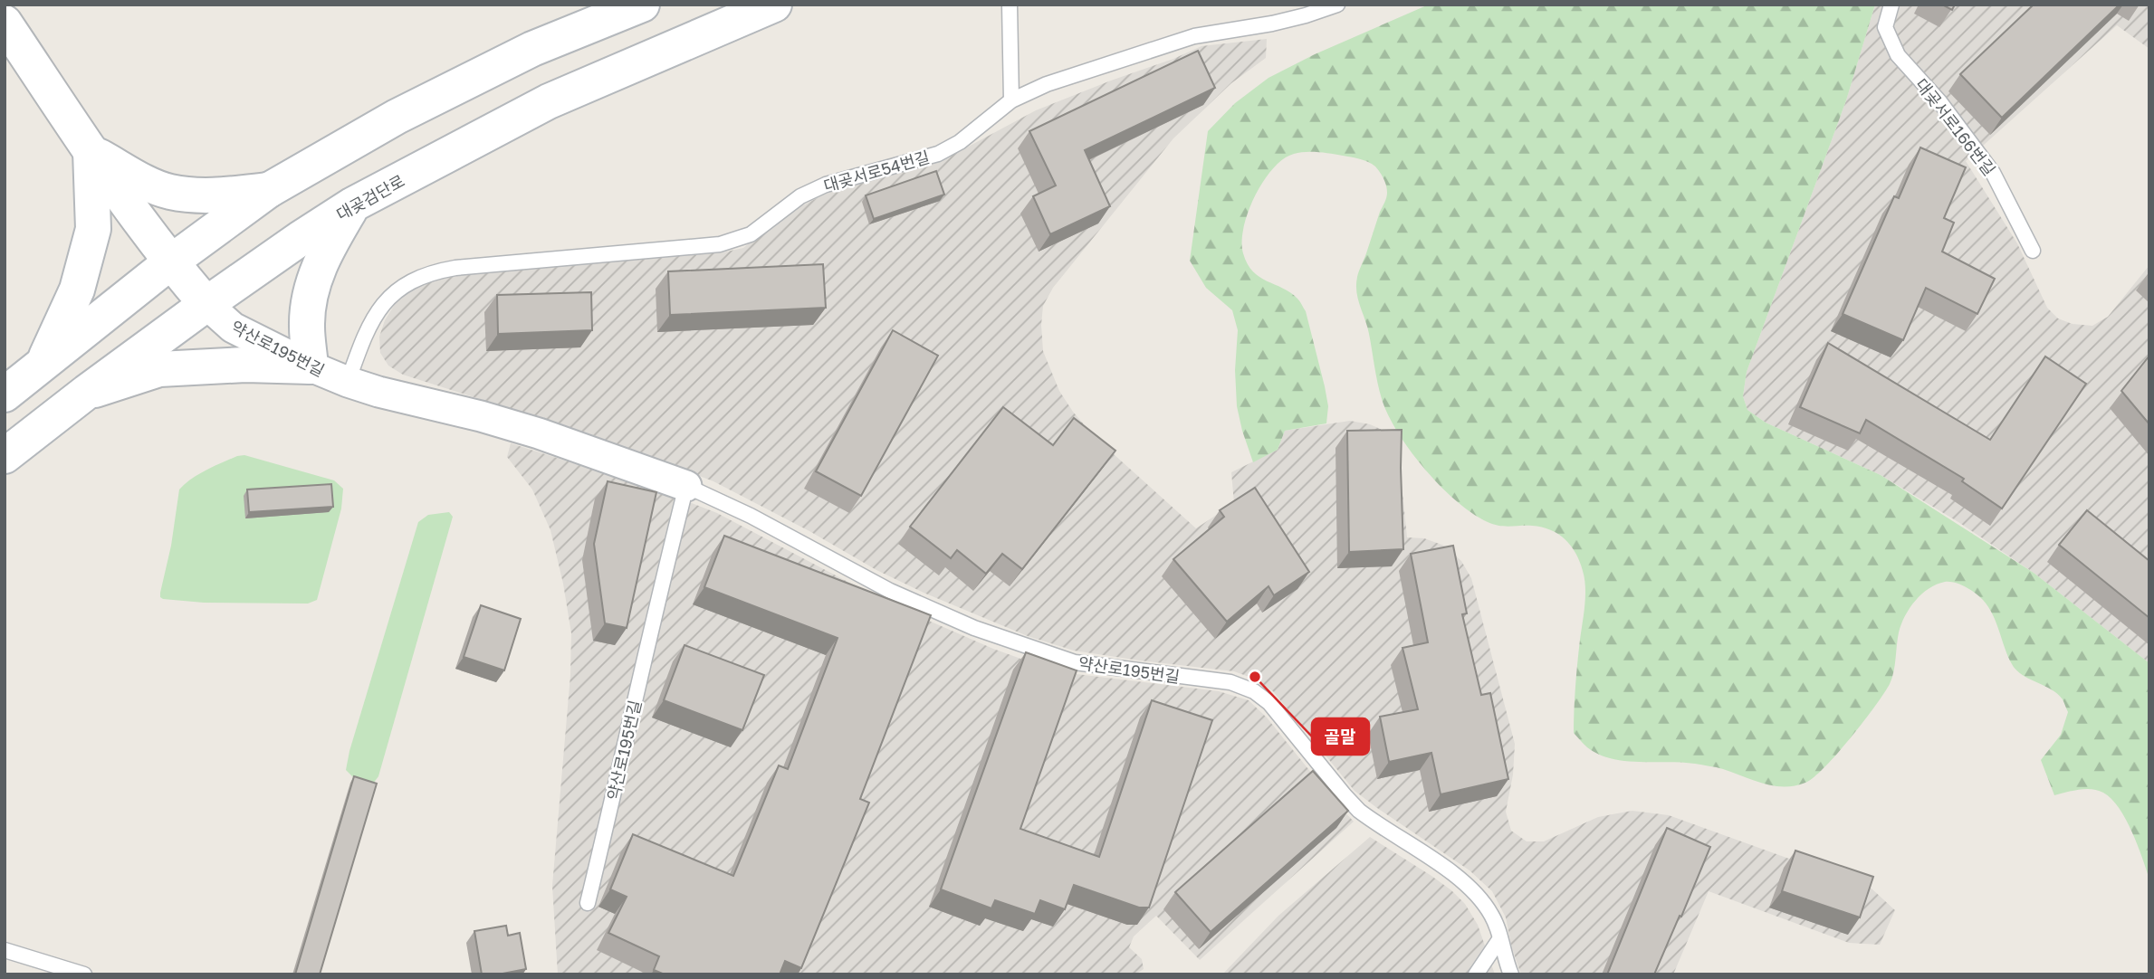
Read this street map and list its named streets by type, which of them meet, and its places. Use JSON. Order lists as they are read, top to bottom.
{
  "streets": {
    "main road": ["대곶검단로", "약산로195번길"],
    "lane": ["대곶서로166번길", "대곶서로54번길"]
  },
  "crossings": [
    ["대곶서로54번길", "약산로195번길"],
    ["대곶검단로", "약산로195번길"]
  ],
  "places": ["골말"]
}
